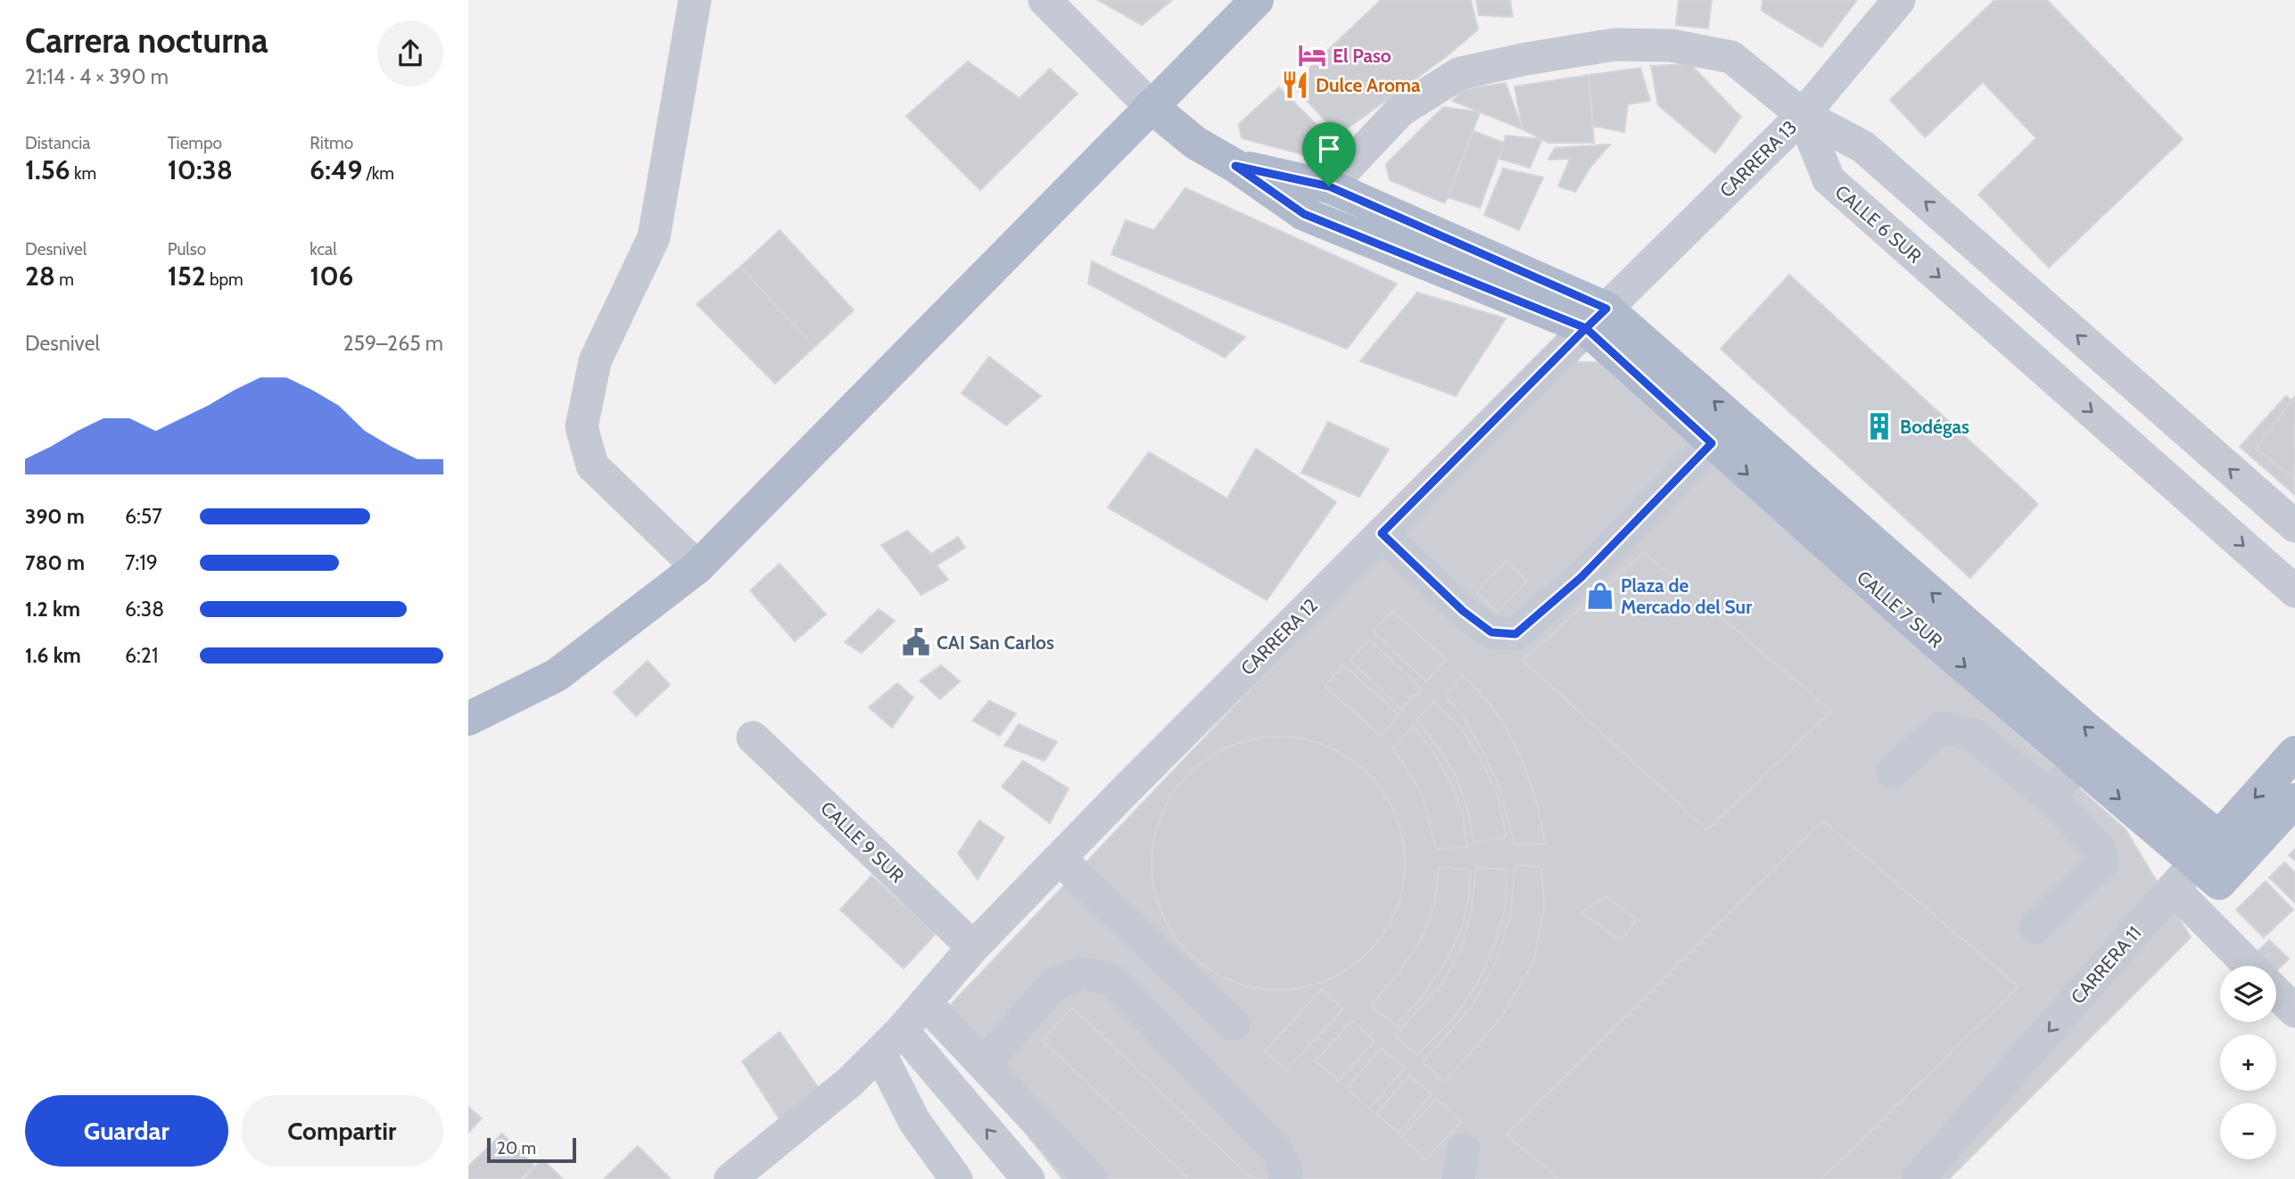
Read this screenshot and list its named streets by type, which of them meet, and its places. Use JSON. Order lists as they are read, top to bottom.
{
  "streets": {
    "main road": ["CALLE 7 SUR", "CARRERA 11"],
    "street": [
      "CARRERA 13",
      "CALLE 6 SUR",
      "CARRERA 12",
      "CALLE 9 SUR"
    ]
  },
  "crossings": [
    ["CARRERA 13", "CALLE 6 SUR"],
    ["CARRERA 13", "CALLE 7 SUR"],
    ["CARRERA 13", "CARRERA 12"],
    ["CALLE 7 SUR", "CARRERA 12"],
    ["CALLE 7 SUR", "CARRERA 11"],
    ["CARRERA 12", "CALLE 9 SUR"]
  ],
  "one_way": ["CARRERA 11"],
  "places": {
    "hotel": ["El Paso"],
    "restaurant": ["Dulce Aroma"],
    "building": ["Bodégas"],
    "shop": ["Plaza de Mercado del Sur"],
    "public building": ["CAI San Carlos"]
  },
  "scale_bar": "20 m",
  "page": {
    "heading": ["Carrera nocturna", "21:14 · 4 × 390 m"],
    "stats": [
      ["Distancia", "1.56 km"],
      ["Tiempo", "10:38"],
      ["Ritmo", "6:49 /km"],
      ["Desnivel", "28 m"],
      ["Pulso", "152 bpm"],
      ["kcal", "106"]
    ],
    "chart": ["Desnivel", "259–265 m"],
    "list": [
      {
        "name": "390 m",
        "note": "6:57"
      },
      {
        "name": "780 m",
        "note": "7:19"
      },
      {
        "name": "1.2 km",
        "note": "6:38"
      },
      {
        "name": "1.6 km",
        "note": "6:21"
      }
    ],
    "map_buttons": ["+", "−"],
    "buttons": ["Guardar", "Compartir"],
    "scale": "20 m"
  }
}
